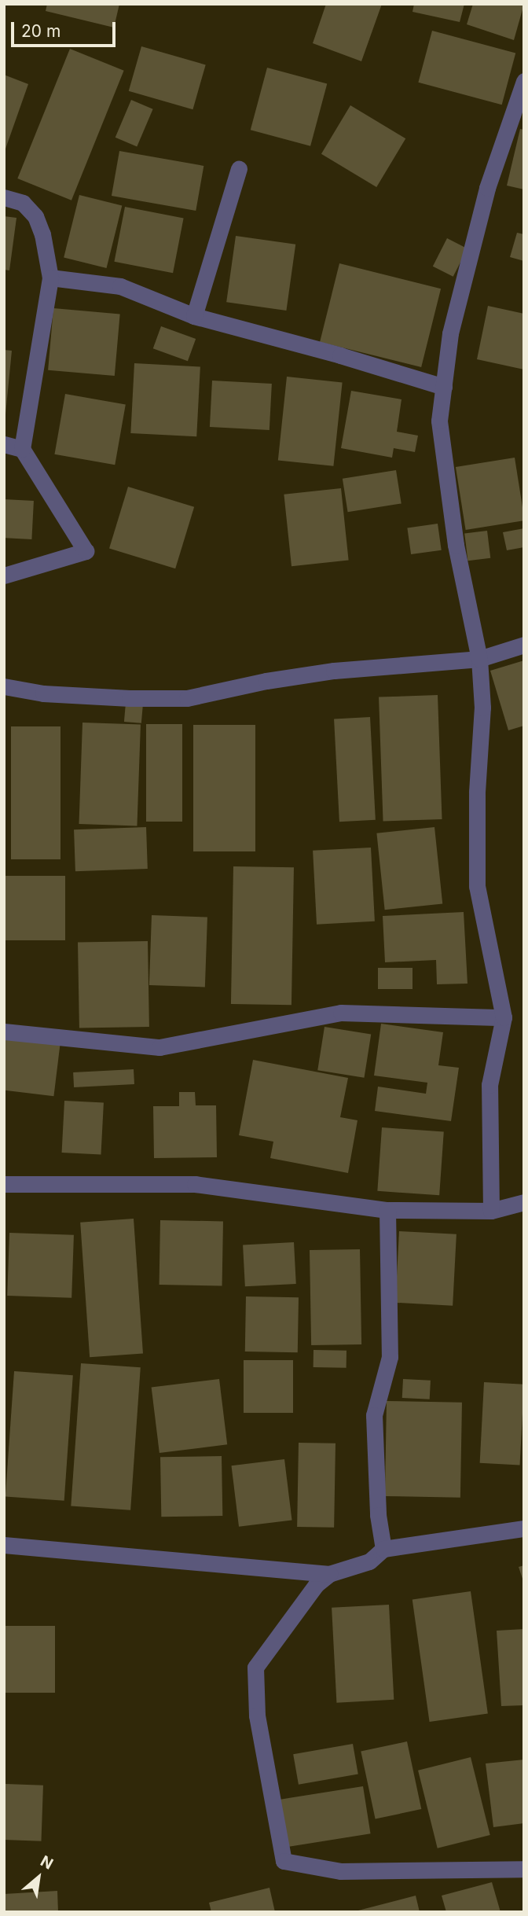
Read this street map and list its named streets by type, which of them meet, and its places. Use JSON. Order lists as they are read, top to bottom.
{
  "scale_bar": "20 m",
  "north": "top right"
}
